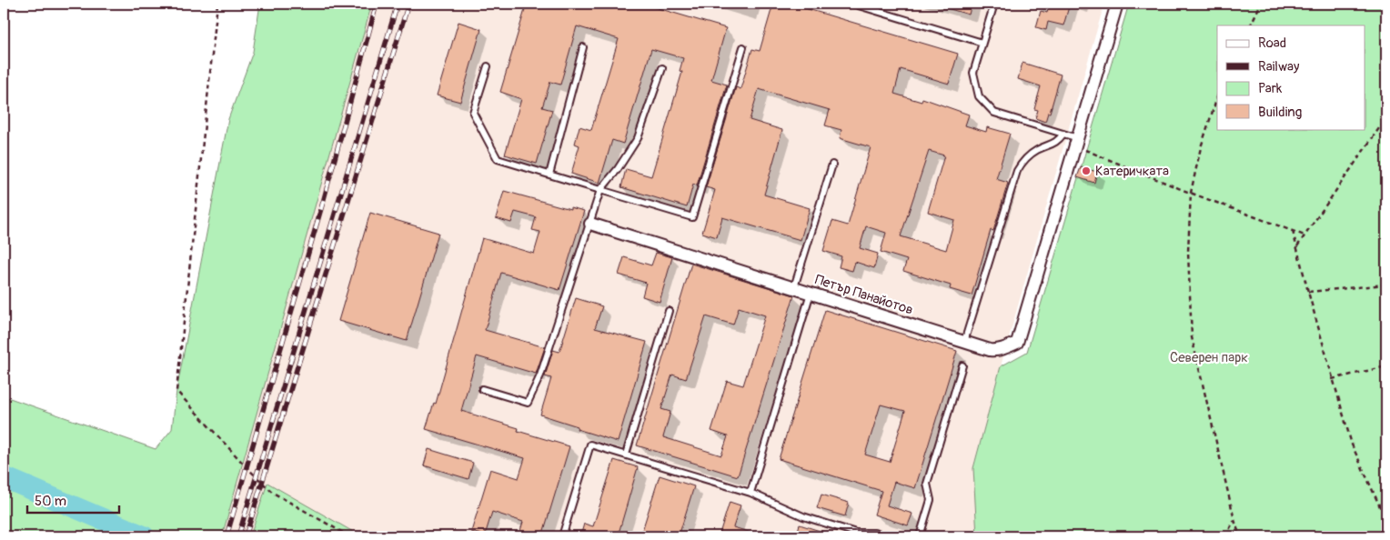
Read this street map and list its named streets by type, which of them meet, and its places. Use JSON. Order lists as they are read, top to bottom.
{
  "streets": {
    "street": ["Петър Панайотов"]
  },
  "parks": ["Северен парк"],
  "places": ["Катеричката"],
  "legend": [
    "Road",
    "Railway",
    "Park",
    "Building"
  ],
  "scale_bar": "50 m"
}
